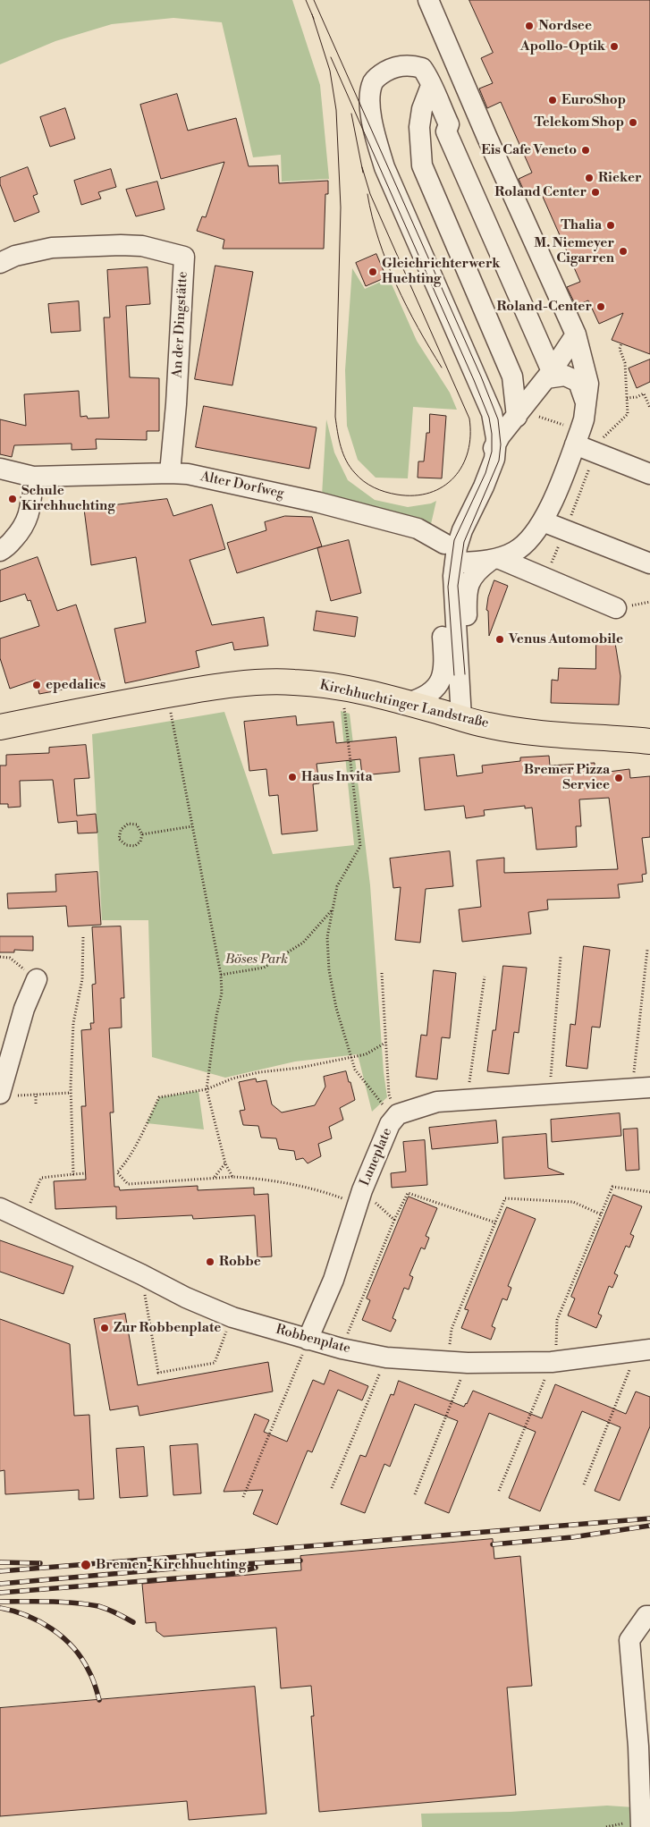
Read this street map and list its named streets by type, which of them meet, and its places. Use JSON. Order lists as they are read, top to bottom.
{
  "streets": {
    "main road": ["Kirchhuchtinger Landstraße"],
    "street": [
      "An der Dingstätte",
      "Alter Dorfweg",
      "Luneplate",
      "Robbenplate"
    ]
  },
  "crossings": [
    ["An der Dingstätte", "Alter Dorfweg"],
    ["Luneplate", "Robbenplate"]
  ],
  "parks": ["Böses Park"],
  "places": [
    "Nordsee",
    "Apollo-Optik",
    "EuroShop",
    "Telekom Shop",
    "Eis Cafe Veneto",
    "Rieker",
    "Roland Center",
    "Thalia",
    "M. Niemeyer Cigarren",
    "Gleichrichterwerk Huchting",
    "Roland-Center",
    "Schule Kirchhuchting",
    "Venus Automobile",
    "epedalics",
    "Haus Invita",
    "Bremer Pizza Service",
    "Robbe",
    "Zur Robbenplate",
    "Bremen-Kirchhuchting"
  ]
}
